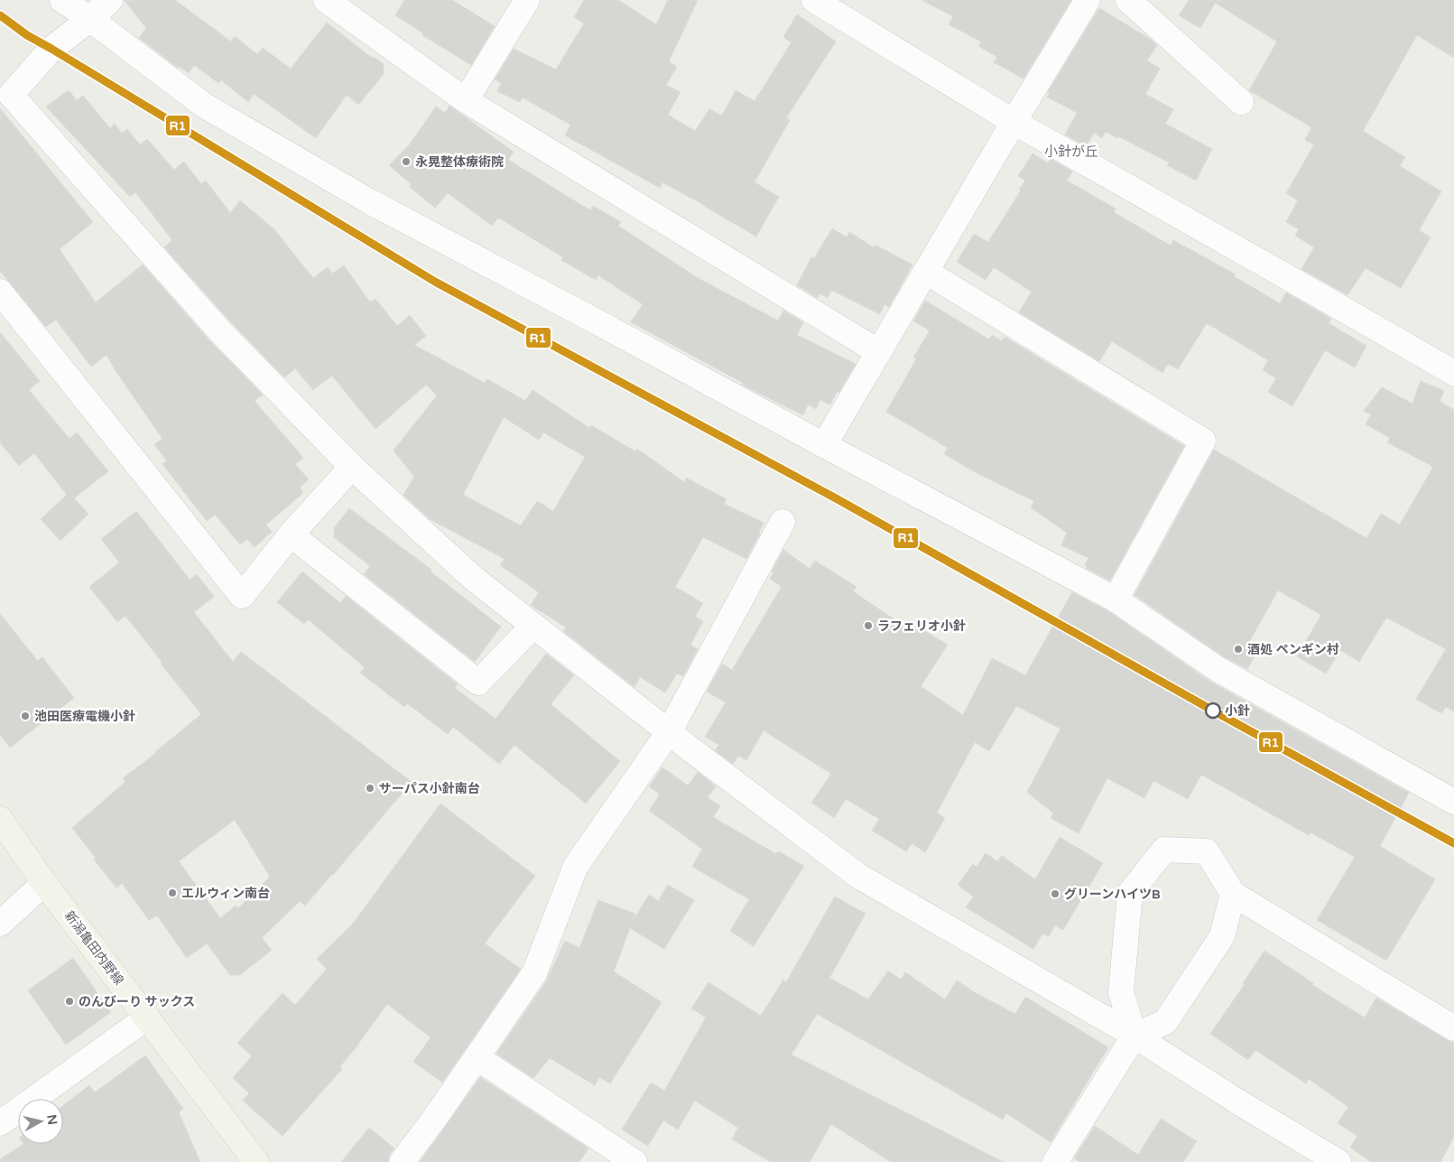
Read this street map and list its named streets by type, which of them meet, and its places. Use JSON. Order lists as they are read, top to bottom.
{
  "streets": {
    "main road": ["新潟亀田内野線"]
  },
  "districts": ["小針が丘"],
  "places": [
    "永晃整体療術院",
    "ラフェリオ小針",
    "酒処 ペンギン村",
    "小針",
    "池田医療電機小針",
    "サーパス小針南台",
    "エルウィン南台",
    "グリーンハイツB",
    "のんびーり サックス"
  ],
  "lines": ["transit line R1"],
  "north": "right"
}
